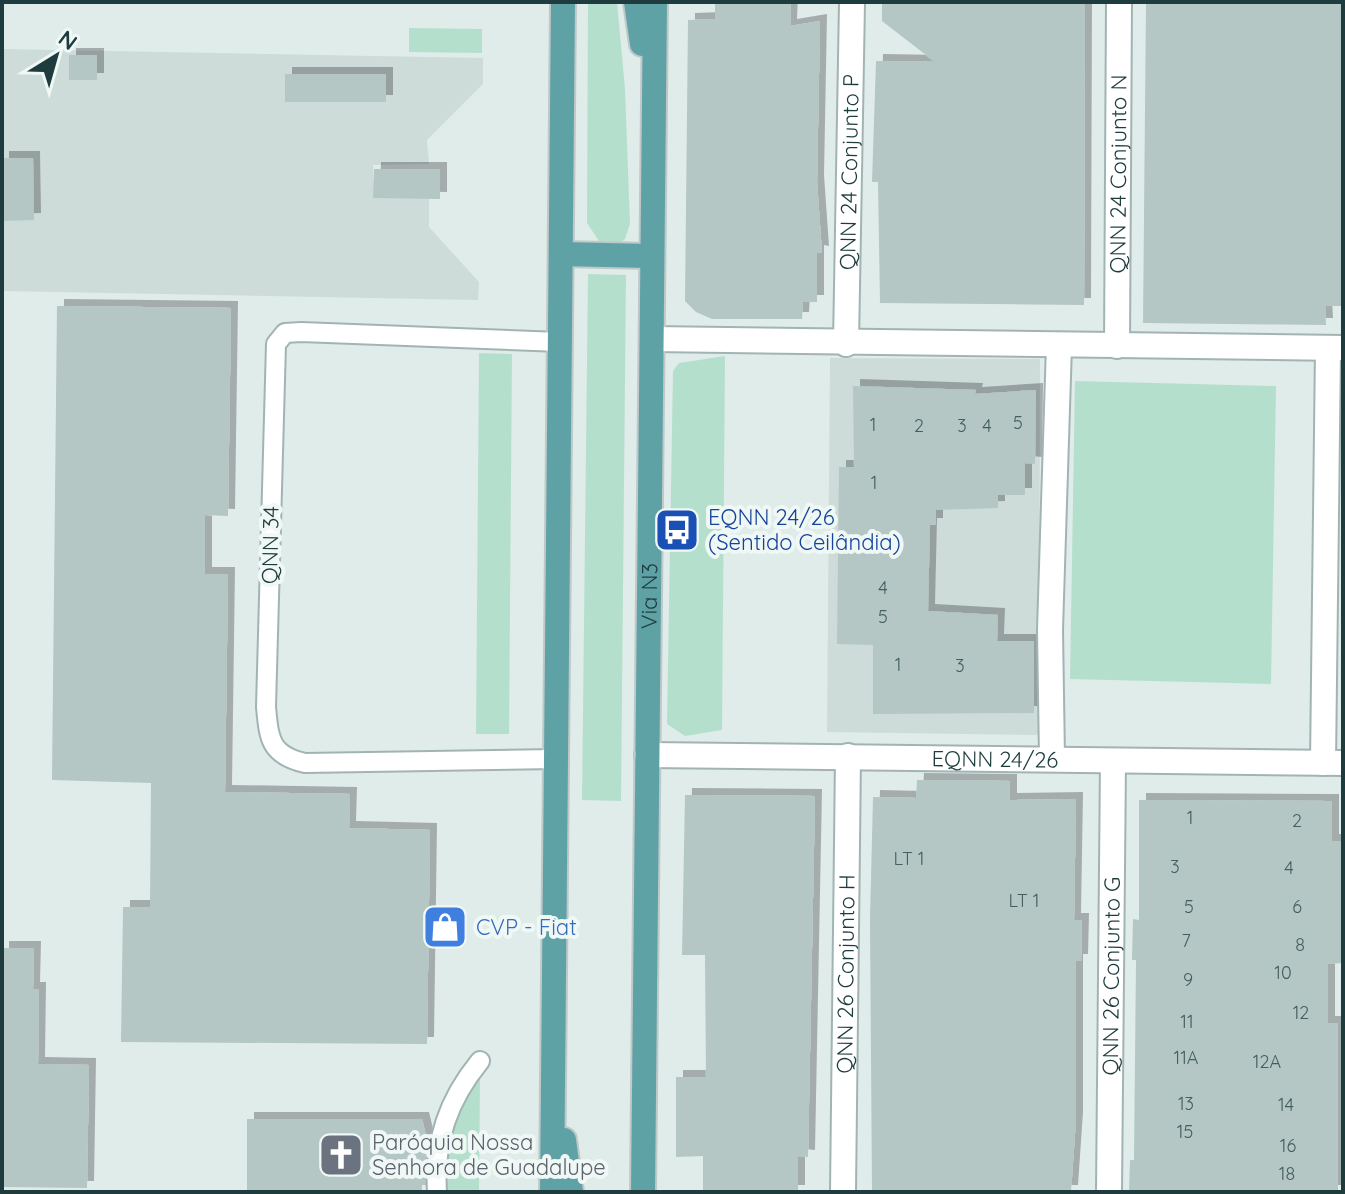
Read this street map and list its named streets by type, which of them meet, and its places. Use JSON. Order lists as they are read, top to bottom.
{
  "streets": {
    "main road": ["Via N3"],
    "street": [
      "QNN 24 Conjunto P",
      "QNN 24 Conjunto N",
      "EQNN 24/26",
      "QNN 26 Conjunto H",
      "QNN 26 Conjunto G"
    ],
    "lane": ["QNN 34"]
  },
  "crossings": [
    ["Via N3", "EQNN 24/26"],
    ["EQNN 24/26", "QNN 26 Conjunto H"],
    ["EQNN 24/26", "QNN 26 Conjunto G"]
  ],
  "places": {
    "bus stop": ["EQNN 24/26 (Sentido Ceilândia)"],
    "shop": ["CVP - Fiat"],
    "church": ["Paróquia Nossa Senhora de Guadalupe"]
  },
  "house_numbers": [
    "5",
    "1",
    "2",
    "3",
    "4",
    "1",
    "4",
    "5",
    "1",
    "3",
    "1",
    "2",
    "LT 1",
    "3",
    "4",
    "LT 1",
    "5",
    "6",
    "7",
    "8",
    "10",
    "9",
    "12",
    "11",
    "11A",
    "12A",
    "13",
    "14",
    "15",
    "16",
    "18"
  ],
  "north": "top right"
}
